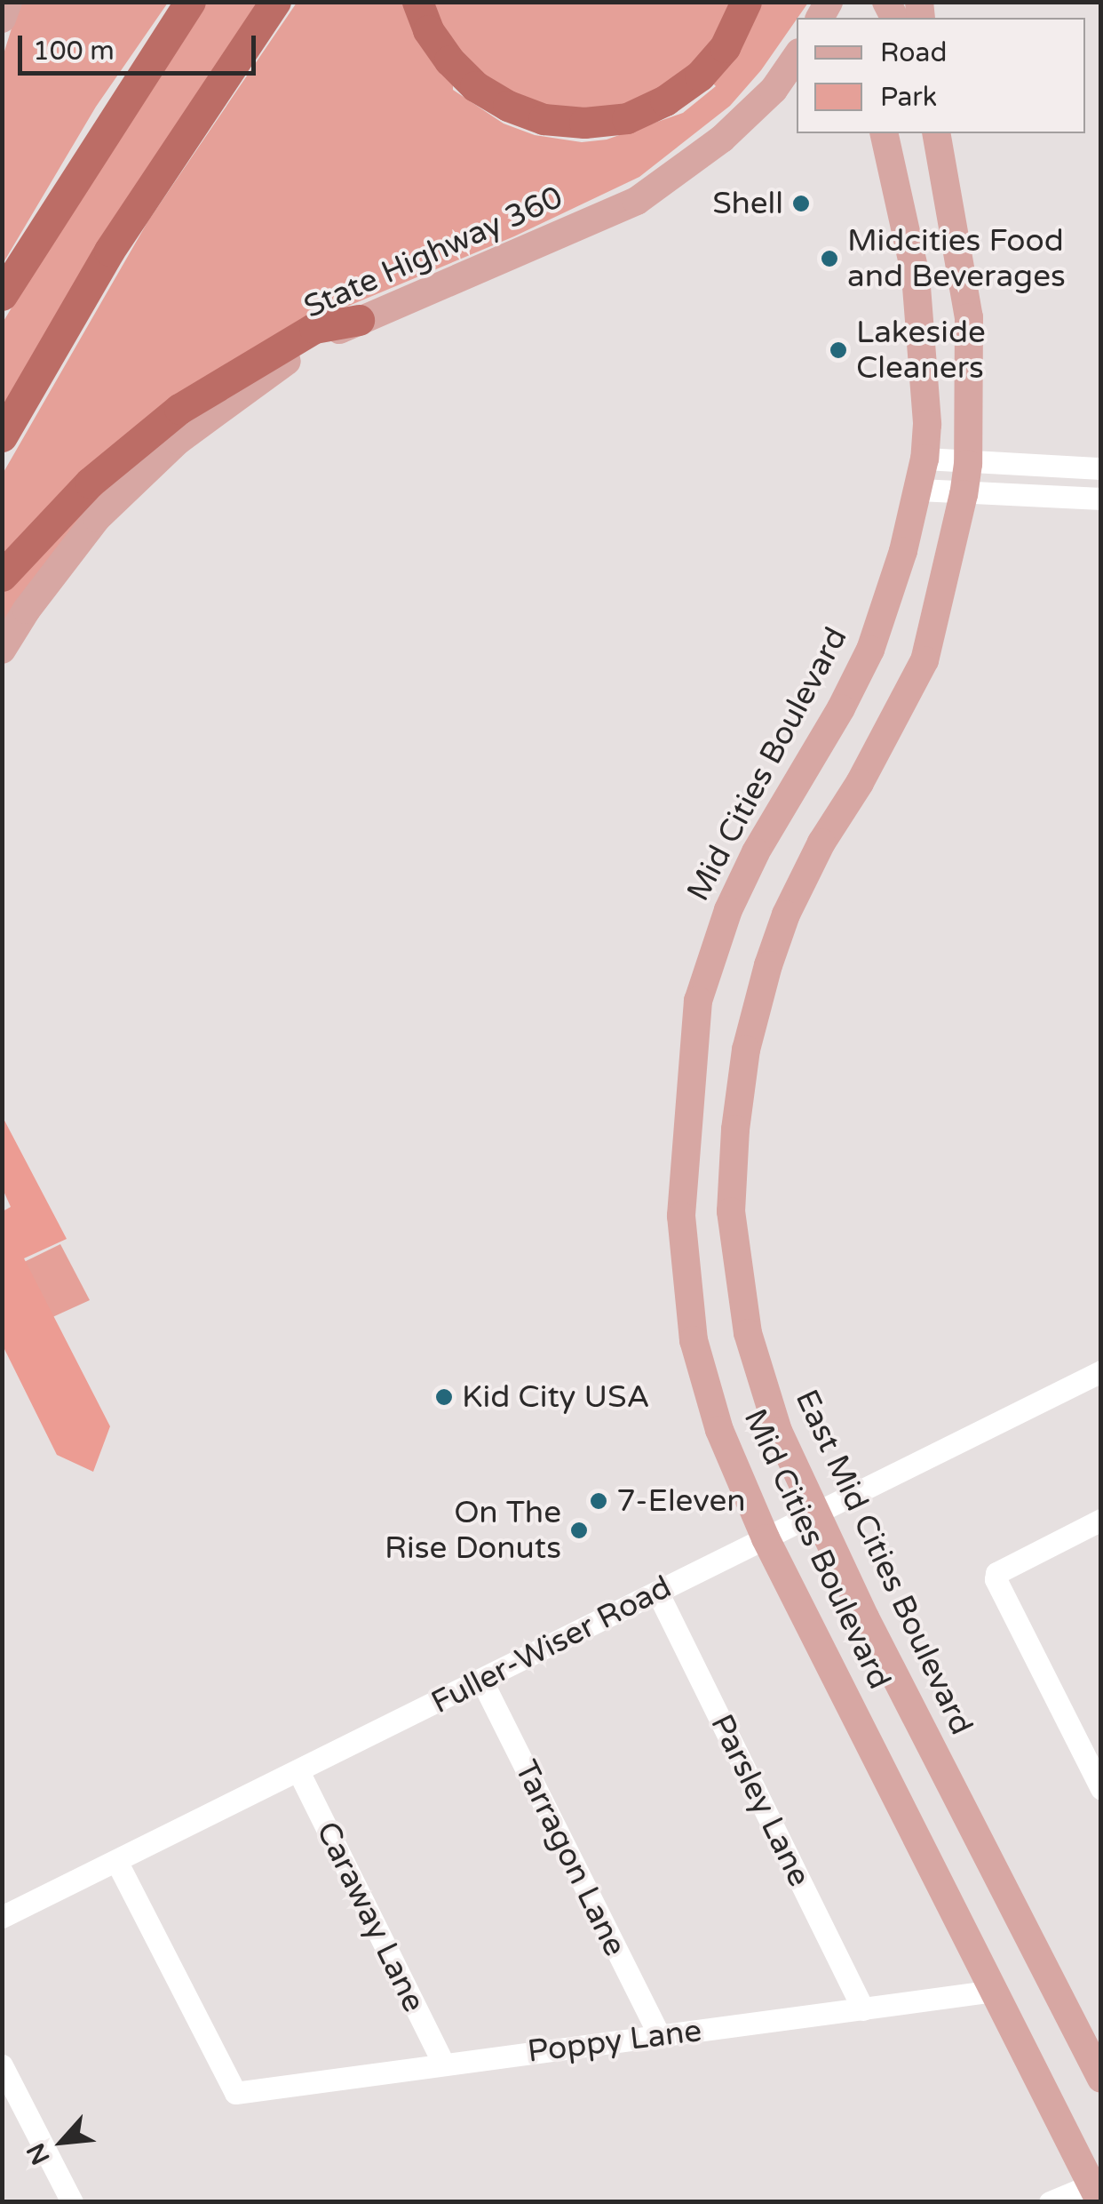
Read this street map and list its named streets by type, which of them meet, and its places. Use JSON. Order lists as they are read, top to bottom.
{
  "streets": {
    "main road": ["State Highway 360", "Mid Cities Boulevard", "East Mid Cities Boulevard"],
    "street": [
      "Fuller-Wiser Road",
      "Parsley Lane",
      "Tarragon Lane",
      "Caraway Lane",
      "Poppy Lane"
    ]
  },
  "crossings": [
    ["Mid Cities Boulevard", "Fuller-Wiser Road"],
    ["Mid Cities Boulevard", "Poppy Lane"],
    ["East Mid Cities Boulevard", "Fuller-Wiser Road"],
    ["Fuller-Wiser Road", "Parsley Lane"],
    ["Fuller-Wiser Road", "Tarragon Lane"],
    ["Fuller-Wiser Road", "Caraway Lane"],
    ["Fuller-Wiser Road", "Poppy Lane"],
    ["Parsley Lane", "Poppy Lane"],
    ["Tarragon Lane", "Poppy Lane"],
    ["Caraway Lane", "Poppy Lane"]
  ],
  "places": [
    "Shell",
    "Midcities Food and Beverages",
    "Lakeside Cleaners",
    "Kid City USA",
    "7-Eleven",
    "On The Rise Donuts"
  ],
  "legend": ["Road", "Park"],
  "scale_bar": "100 m",
  "north": "bottom left"
}
